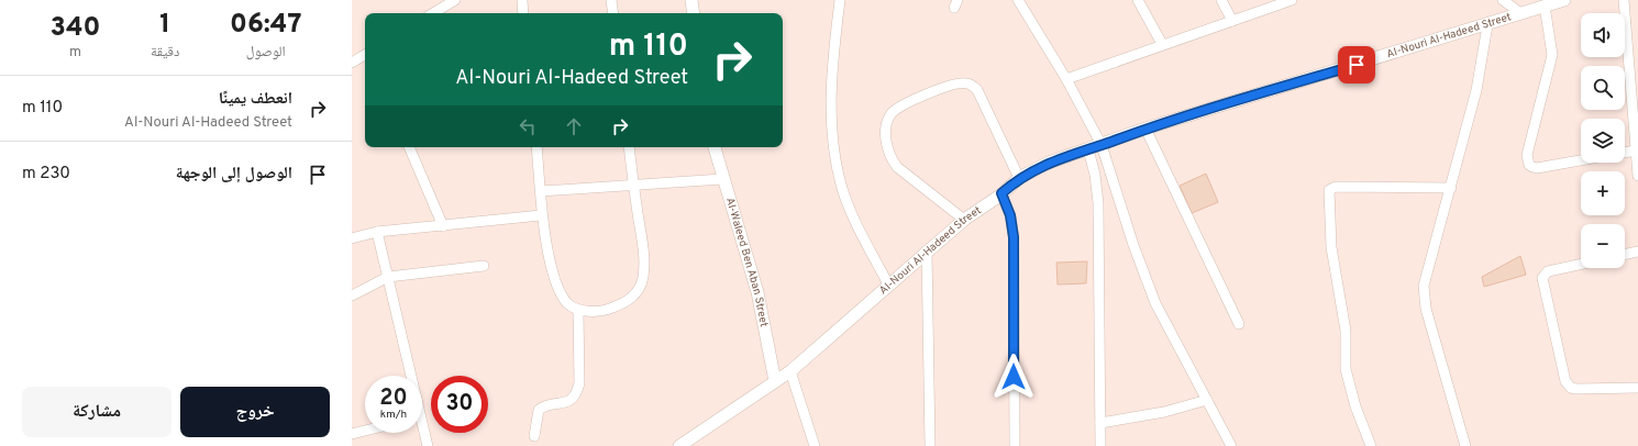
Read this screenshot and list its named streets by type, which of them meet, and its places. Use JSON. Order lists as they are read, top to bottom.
{
  "streets": {
    "street": ["Al-Nouri Al-Hadeed Street", "Al-Waleed Ben Aban Street"]
  },
  "crossings": [
    ["Al-Nouri Al-Hadeed Street", "Al-Waleed Ben Aban Street"]
  ],
  "page": {
    "eta": [
      "06:47",
      "الوصول",
      "1",
      "دقيقة",
      "340",
      "m"
    ],
    "map_buttons": ["+", "−"],
    "turn": ["110 m", "Al-Nouri Al-Hadeed Street"],
    "list": [
      {
        "name": "انعطف يمينًا",
        "note": "Al-Nouri Al-Hadeed Street",
        "value": "110 m"
      },
      {
        "name": "الوصول إلى الوجهة",
        "value": "230 m"
      }
    ],
    "speed": "20 km/h",
    "limit": "30",
    "buttons": ["خروج", "مشاركة"]
  }
}
